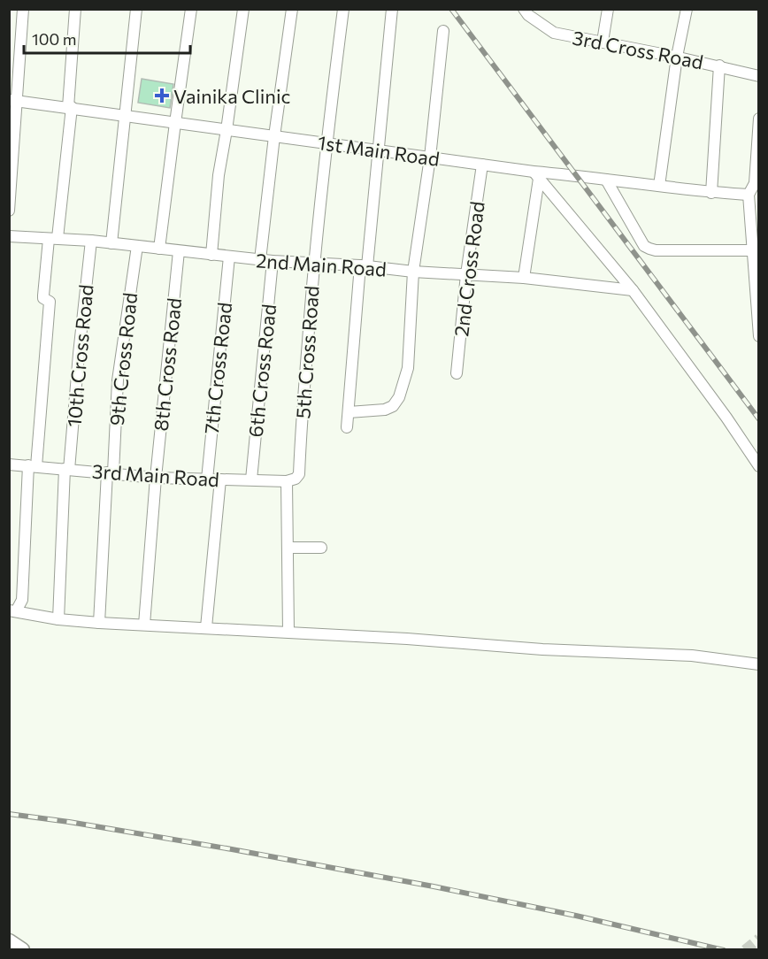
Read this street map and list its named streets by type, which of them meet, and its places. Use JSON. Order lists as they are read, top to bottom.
{
  "streets": {
    "street": [
      "3rd Cross Road",
      "1st Main Road",
      "2nd Main Road",
      "2nd Cross Road",
      "5th Cross Road",
      "10th Cross Road",
      "9th Cross Road",
      "8th Cross Road",
      "7th Cross Road",
      "6th Cross Road",
      "3rd Main Road"
    ]
  },
  "crossings": [
    ["1st Main Road", "2nd Cross Road"],
    ["1st Main Road", "5th Cross Road"],
    ["2nd Main Road", "2nd Cross Road"],
    ["2nd Main Road", "5th Cross Road"],
    ["2nd Main Road", "10th Cross Road"],
    ["2nd Main Road", "9th Cross Road"],
    ["2nd Main Road", "8th Cross Road"],
    ["2nd Main Road", "7th Cross Road"],
    ["2nd Main Road", "6th Cross Road"],
    ["5th Cross Road", "3rd Main Road"],
    ["10th Cross Road", "3rd Main Road"],
    ["9th Cross Road", "3rd Main Road"],
    ["8th Cross Road", "3rd Main Road"],
    ["7th Cross Road", "3rd Main Road"],
    ["6th Cross Road", "3rd Main Road"]
  ],
  "places": {
    "health": ["Vainika Clinic"]
  },
  "scale_bar": "100 m"
}
